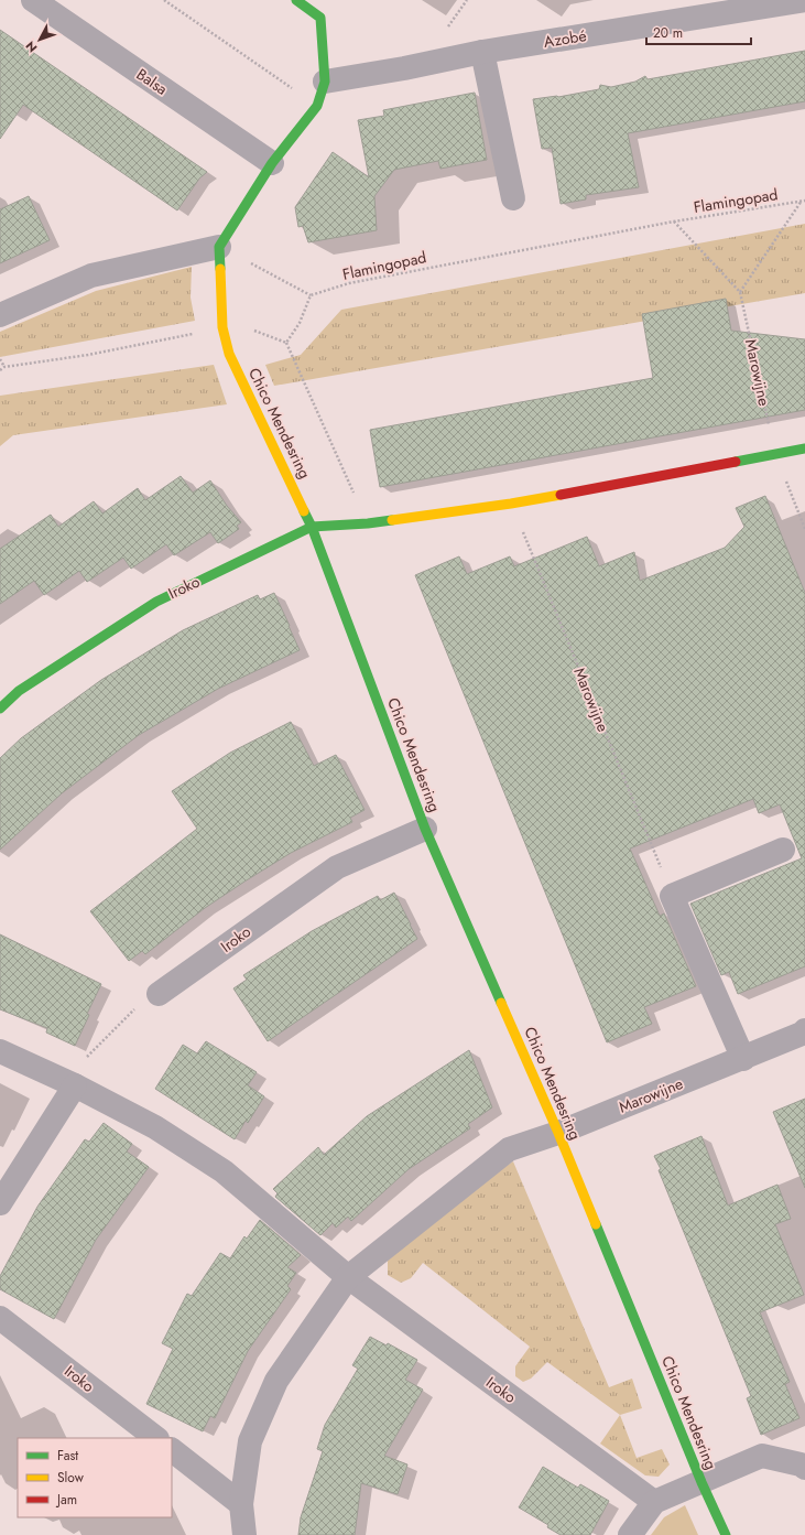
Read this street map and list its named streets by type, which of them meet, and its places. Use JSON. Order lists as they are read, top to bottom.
{
  "streets": {
    "street": [
      "Azobé",
      "Balsa",
      "Marowijne",
      "Chico Mendesring",
      "Iroko"
    ],
    "path": ["Flamingopad"]
  },
  "crossings": [
    ["Marowijne", "Chico Mendesring"],
    ["Chico Mendesring", "Iroko"]
  ],
  "legend": ["Fast", "Slow", "Jam"],
  "scale_bar": "20 m",
  "north": "bottom left"
}
